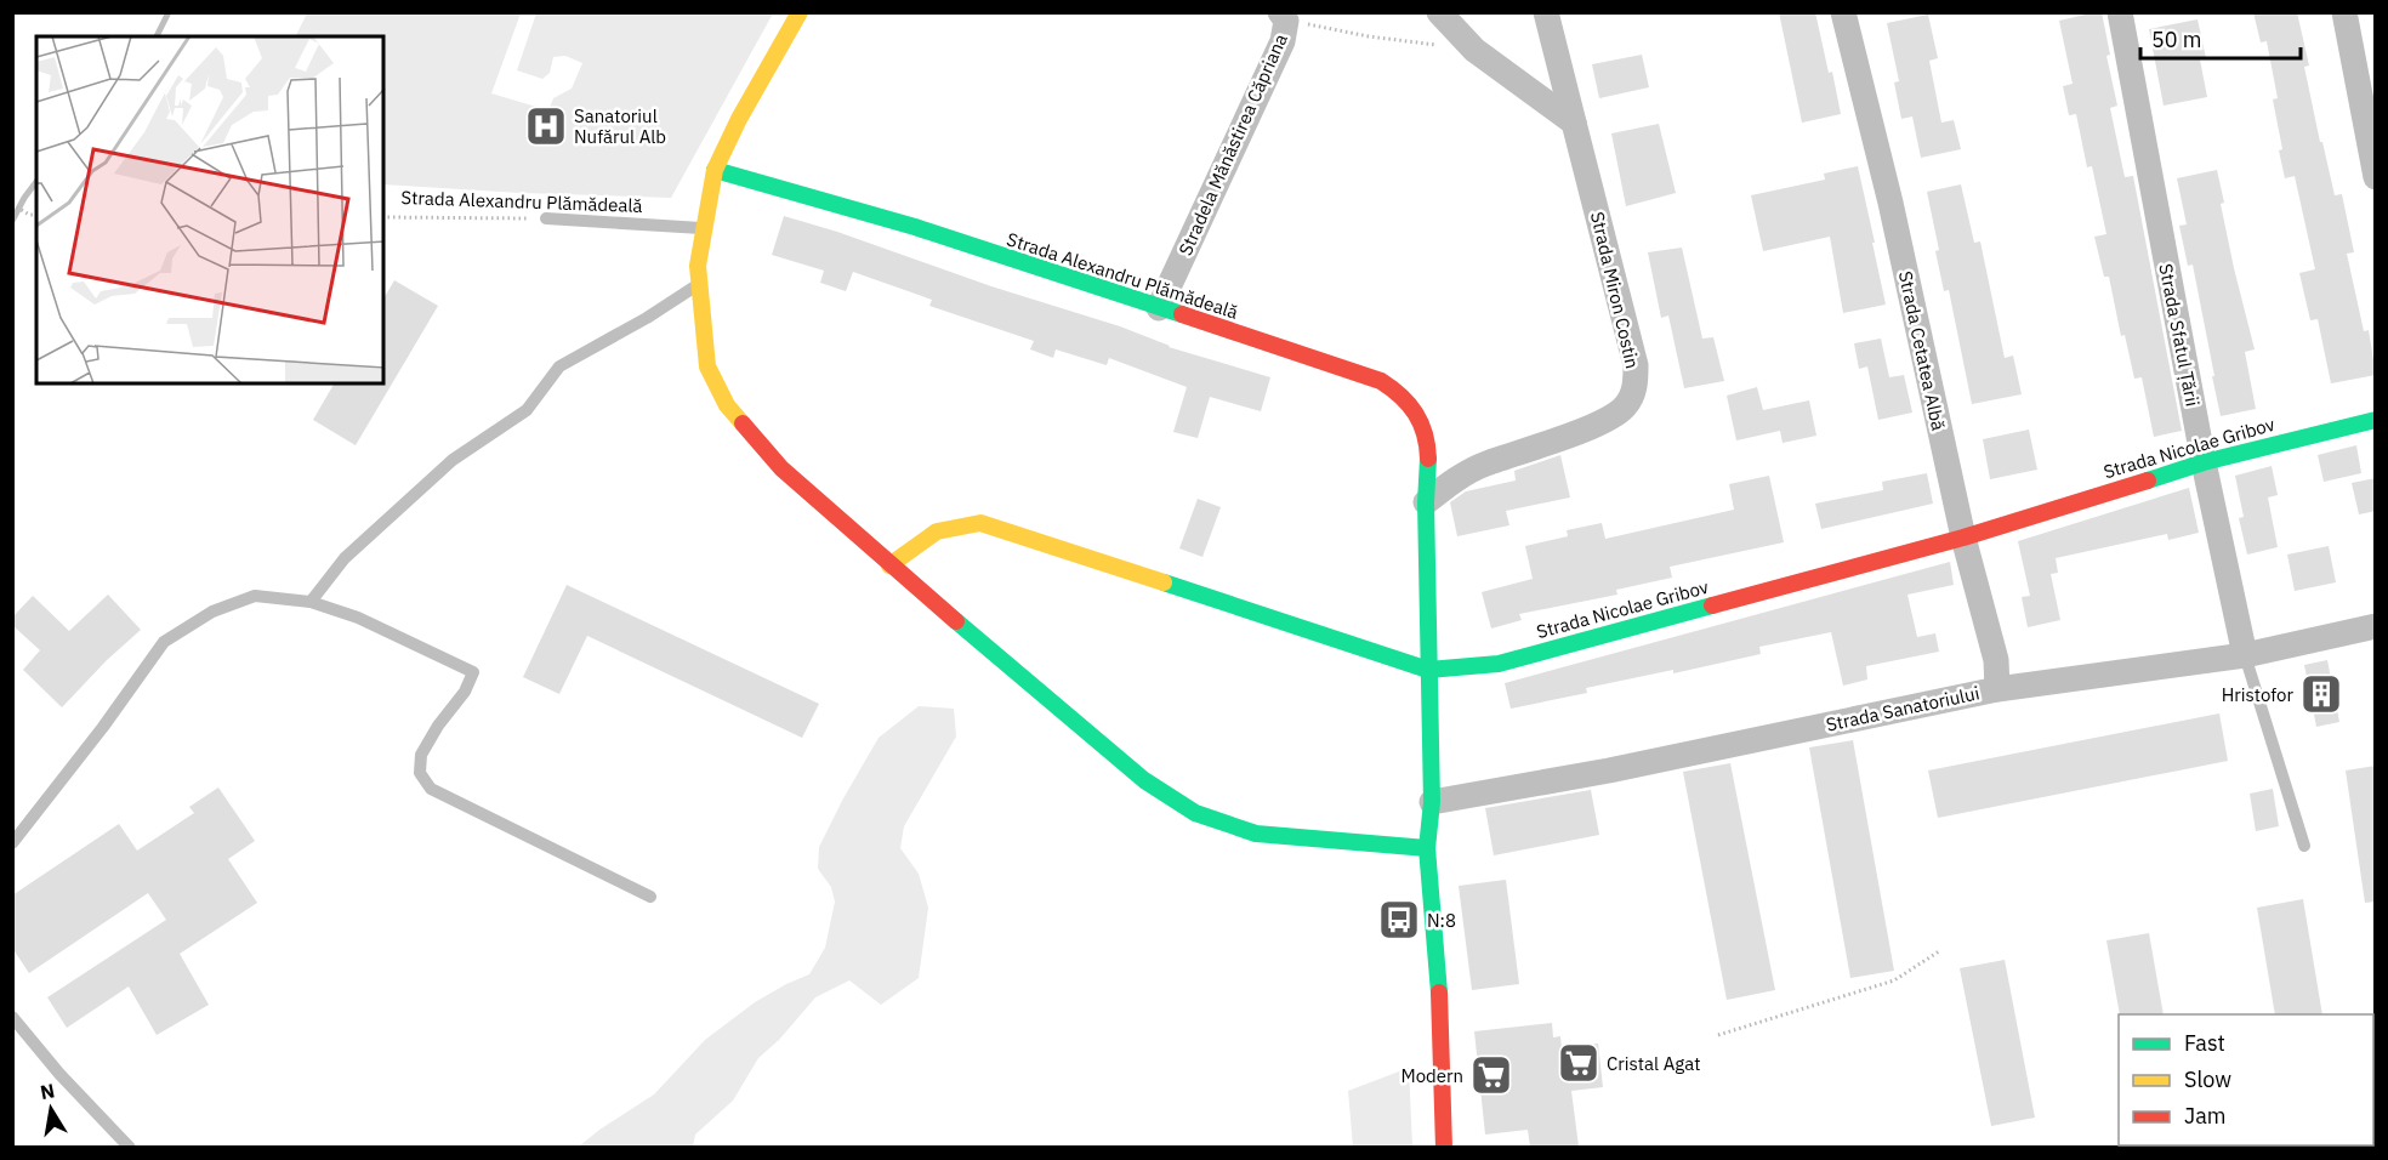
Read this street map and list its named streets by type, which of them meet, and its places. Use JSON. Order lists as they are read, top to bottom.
{
  "streets": {
    "street": [
      "Stradela Mănăstirea Căpriana",
      "Strada Alexandru Plămădeală",
      "Strada Miron Costin",
      "Strada Sfatul Țării",
      "Strada Cetatea Albă",
      "Strada Nicolae Gribov",
      "Strada Sanatoriului"
    ]
  },
  "crossings": [
    ["Stradela Mănăstirea Căpriana", "Strada Alexandru Plămădeală"],
    ["Strada Alexandru Plămădeală", "Strada Miron Costin"],
    ["Strada Alexandru Plămădeală", "Strada Nicolae Gribov"],
    ["Strada Alexandru Plămădeală", "Strada Sanatoriului"],
    ["Strada Sfatul Țării", "Strada Nicolae Gribov"],
    ["Strada Sfatul Țării", "Strada Sanatoriului"],
    ["Strada Cetatea Albă", "Strada Nicolae Gribov"],
    ["Strada Cetatea Albă", "Strada Sanatoriului"]
  ],
  "places": {
    "hospital": ["Sanatoriul Nufărul Alb"],
    "building": ["Hristofor"],
    "bus stop": ["N:8"],
    "supermarket": ["Cristal Agat", "Modern"]
  },
  "legend": ["Fast", "Slow", "Jam"],
  "scale_bar": "50 m",
  "north": "top"
}
